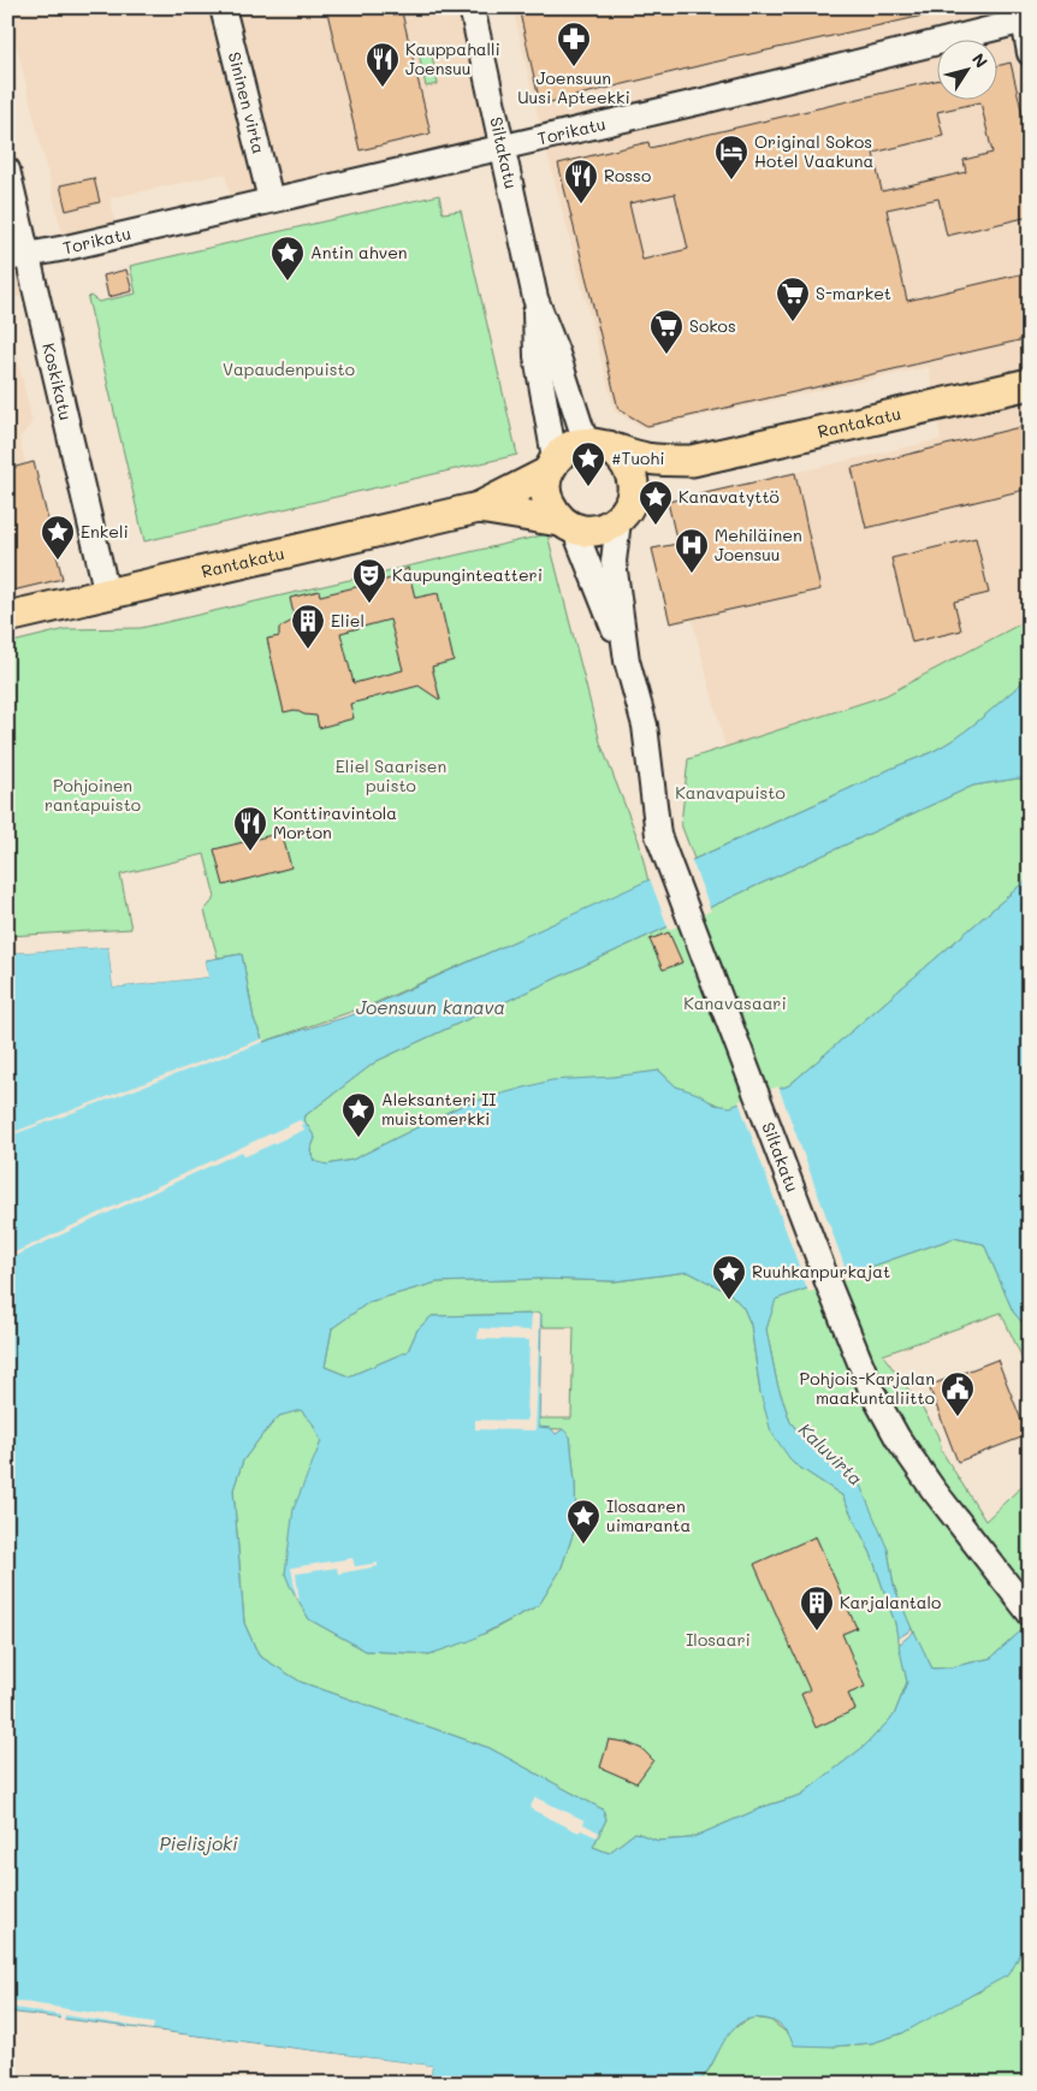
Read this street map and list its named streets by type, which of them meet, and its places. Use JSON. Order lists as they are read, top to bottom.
{
  "streets": {
    "main road": ["Rantakatu"],
    "street": [
      "Sininen virta",
      "Torikatu",
      "Siltakatu",
      "Koskikatu"
    ]
  },
  "crossings": [
    ["Sininen virta", "Torikatu"],
    ["Torikatu", "Siltakatu"],
    ["Torikatu", "Koskikatu"],
    ["Siltakatu", "Rantakatu"],
    ["Koskikatu", "Rantakatu"]
  ],
  "water": ["Joensuun kanava", "Kaluvirta", "Pielisjoki"],
  "parks": [
    "Vapaudenpuisto",
    "Eliel Saarisen puisto",
    "Pohjoinen rantapuisto",
    "Kanavapuisto",
    "Kanavasaari",
    "Ilosaari"
  ],
  "places": {
    "pharmacy": ["Joensuun Uusi Apteekki"],
    "restaurant": ["Kauppahalli Joensuu", "Rosso", "Konttiravintola Morton"],
    "hotel": ["Original Sokos Hotel Vaakuna"],
    "place": [
      "Antin ahven",
      "#Tuohi",
      "Kanavatyttö",
      "Enkeli",
      "Aleksanteri II muistomerkki",
      "Ruuhkanpurkajat",
      "Ilosaaren uimaranta"
    ],
    "supermarket": ["S-market", "Sokos"],
    "hospital": ["Mehiläinen Joensuu"],
    "theatre": ["Kaupunginteatteri"],
    "building": ["Eliel", "Karjalantalo"],
    "public building": ["Pohjois-Karjalan maakuntaliitto"]
  },
  "north": "top right"
}
